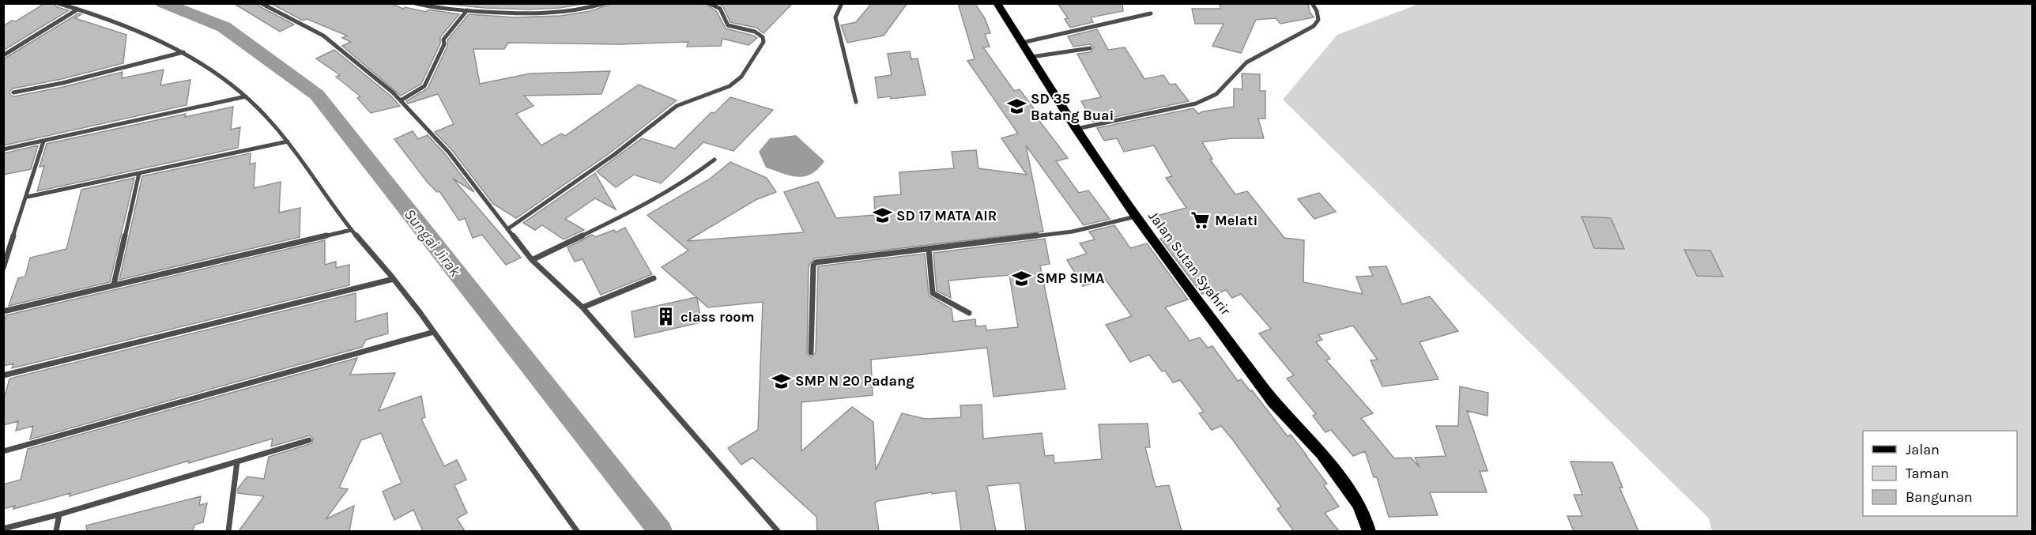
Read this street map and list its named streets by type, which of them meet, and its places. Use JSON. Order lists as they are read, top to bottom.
{
  "streets": {
    "main road": ["Jalan Sutan Syahrir"]
  },
  "water": ["Sungai Jirak"],
  "places": {
    "school or university": [
      "SD 35 Batang Buai",
      "SD 17 MATA AIR",
      "SMP SIMA",
      "SMP N 20 Padang"
    ],
    "supermarket": ["Melati"],
    "building": ["class room"]
  },
  "legend": ["Jalan", "Taman", "Bangunan"]
}
